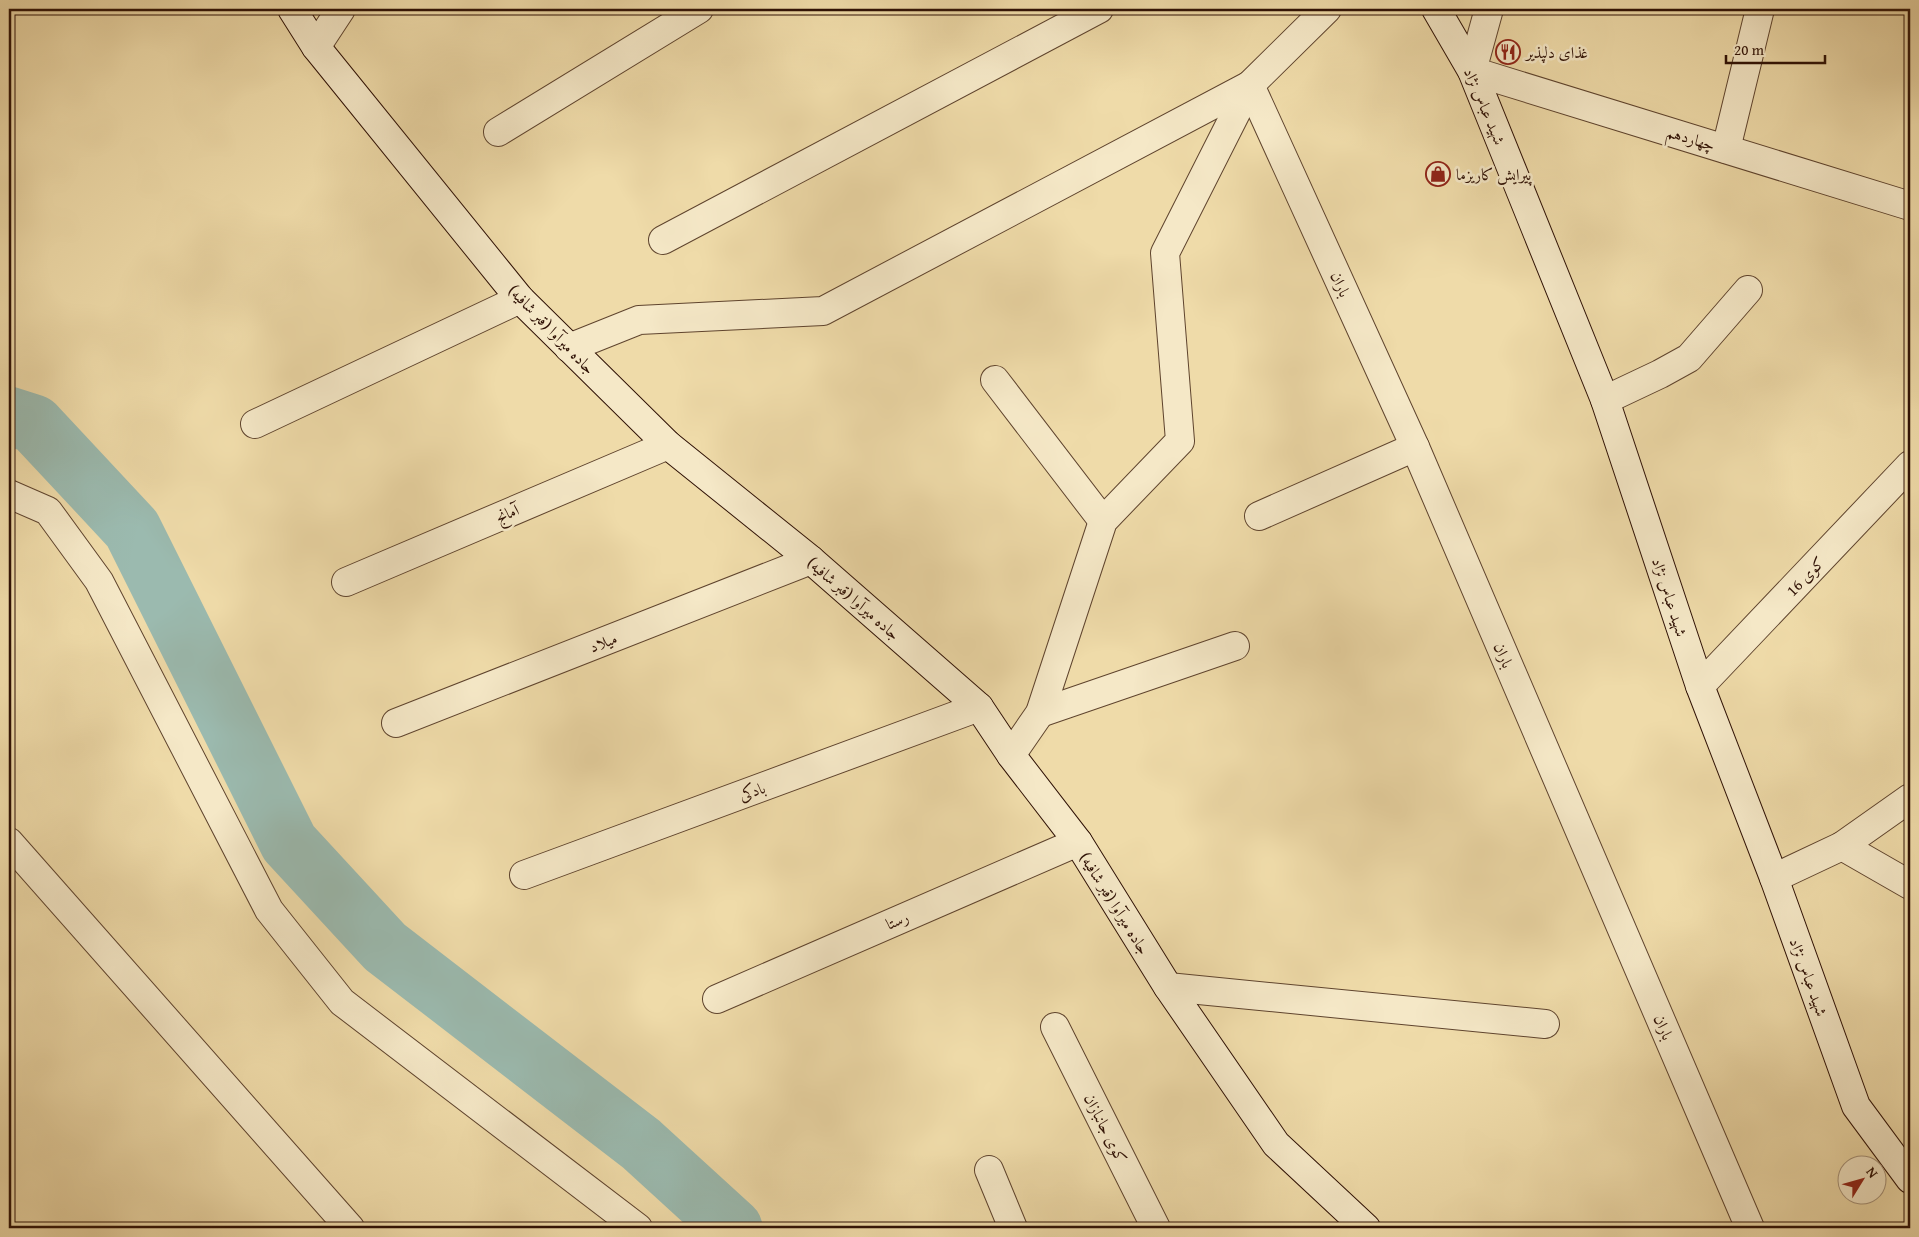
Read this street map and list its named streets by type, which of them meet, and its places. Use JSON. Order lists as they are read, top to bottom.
{
  "streets": {
    "street": [
      "شهید عباس نژاد",
      "چهاردهم",
      "باران",
      "جاده میرآوا (قبر شافیه)",
      "آمانج",
      "کوی 16",
      "میلاد",
      "بادکی",
      "رستا",
      "کوی جانبازان"
    ]
  },
  "crossings": [
    ["شهید عباس نژاد", "چهاردهم"],
    ["شهید عباس نژاد", "کوی 16"],
    ["جاده میرآوا (قبر شافیه)", "آمانج"],
    ["جاده میرآوا (قبر شافیه)", "میلاد"],
    ["جاده میرآوا (قبر شافیه)", "بادکی"],
    ["جاده میرآوا (قبر شافیه)", "رستا"]
  ],
  "places": {
    "restaurant": ["غذای دلپذیر"],
    "shop": ["پیرایش کاریزما"]
  },
  "scale_bar": "20 m",
  "north": "top right"
}
